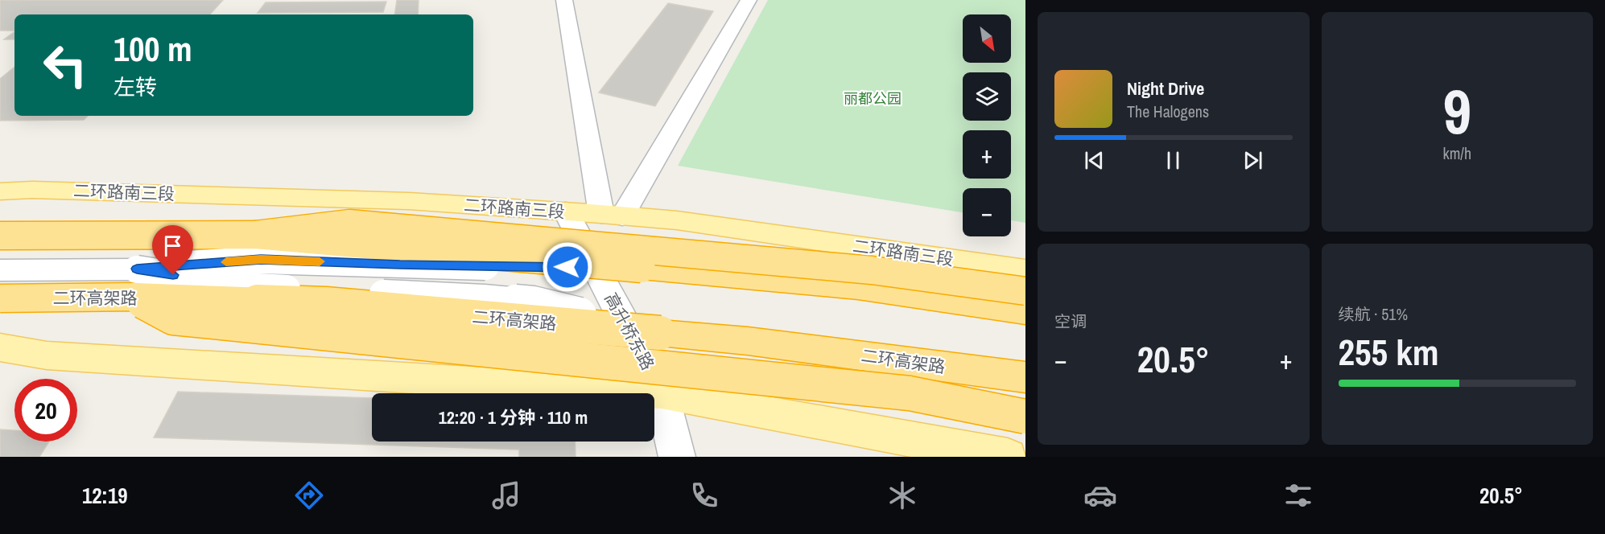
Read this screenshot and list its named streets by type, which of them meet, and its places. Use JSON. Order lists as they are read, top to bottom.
{
  "streets": {
    "highway": ["二环高架路"],
    "main road": ["二环路南三段"],
    "street": ["高升桥东路"]
  },
  "crossings": [
    ["二环路南三段", "高升桥东路"]
  ],
  "parks": ["丽都公园"],
  "north": "bottom right",
  "page": {
    "tile": [
      ["9", "km/h"],
      "空调",
      ["续航 · 51%", "255 km"]
    ],
    "map_buttons": ["+", "−"],
    "turn": ["100 m", "左转"],
    "song": ["Night Drive", "The Halogens"],
    "heat": ["−", "20.5°", "+"],
    "limit": "20",
    "trip": "12:20 · 1 分钟 · 110 m",
    "tabs": ["12:19", "20.5°"]
  }
}
